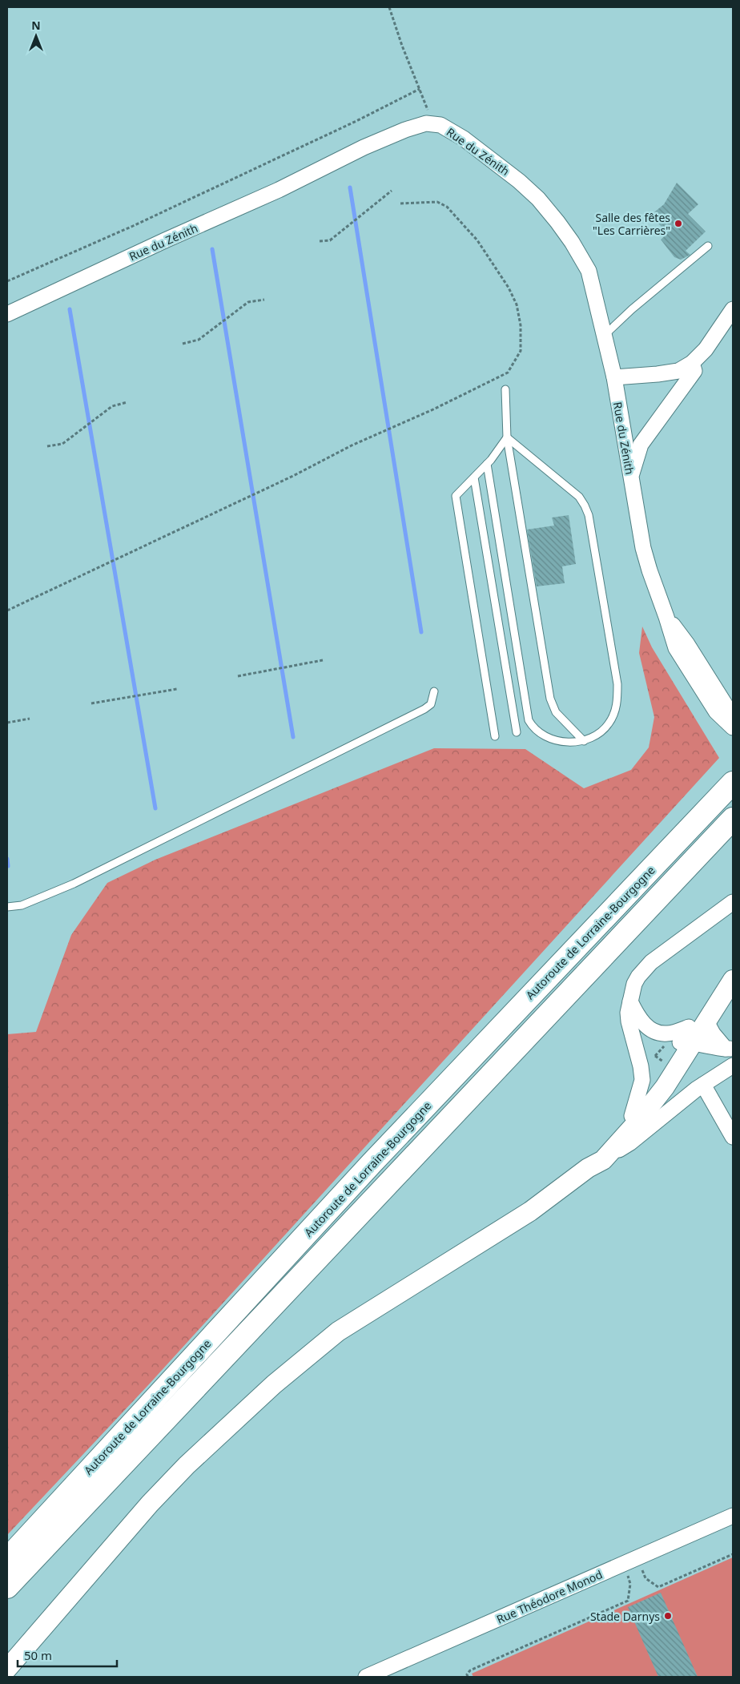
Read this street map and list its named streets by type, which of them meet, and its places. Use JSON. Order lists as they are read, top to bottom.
{
  "streets": {
    "highway": ["Autoroute de Lorraine-Bourgogne"],
    "street": ["Rue du Zénith", "Rue Théodore Monod"]
  },
  "places": ["Salle des fêtes \"Les Carrières\"", "Stade Darnys"],
  "scale_bar": "50 m",
  "north": "top"
}
